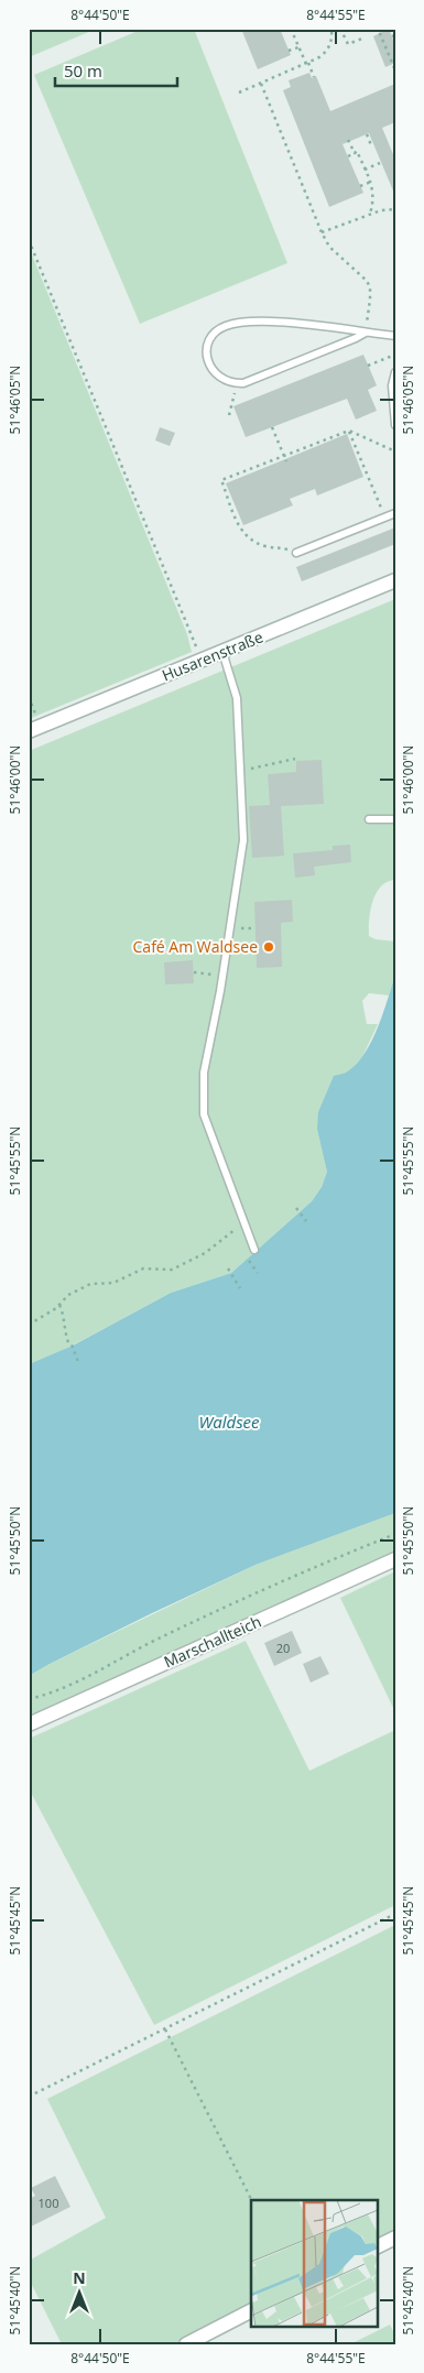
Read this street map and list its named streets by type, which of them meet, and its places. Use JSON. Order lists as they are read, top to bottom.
{
  "streets": {
    "street": ["Husarenstraße", "Marschallteich"]
  },
  "water": ["Waldsee"],
  "places": ["Café Am Waldsee"],
  "house_numbers": ["20", "100"],
  "scale_bar": "50 m",
  "north": "top",
  "coordinates": [
    "8°44'50\"E",
    "8°44'55\"E",
    "51°46'05\"N",
    "51°46'00\"N",
    "51°45'55\"N",
    "51°45'50\"N",
    "51°45'45\"N",
    "51°45'40\"N"
  ]
}
